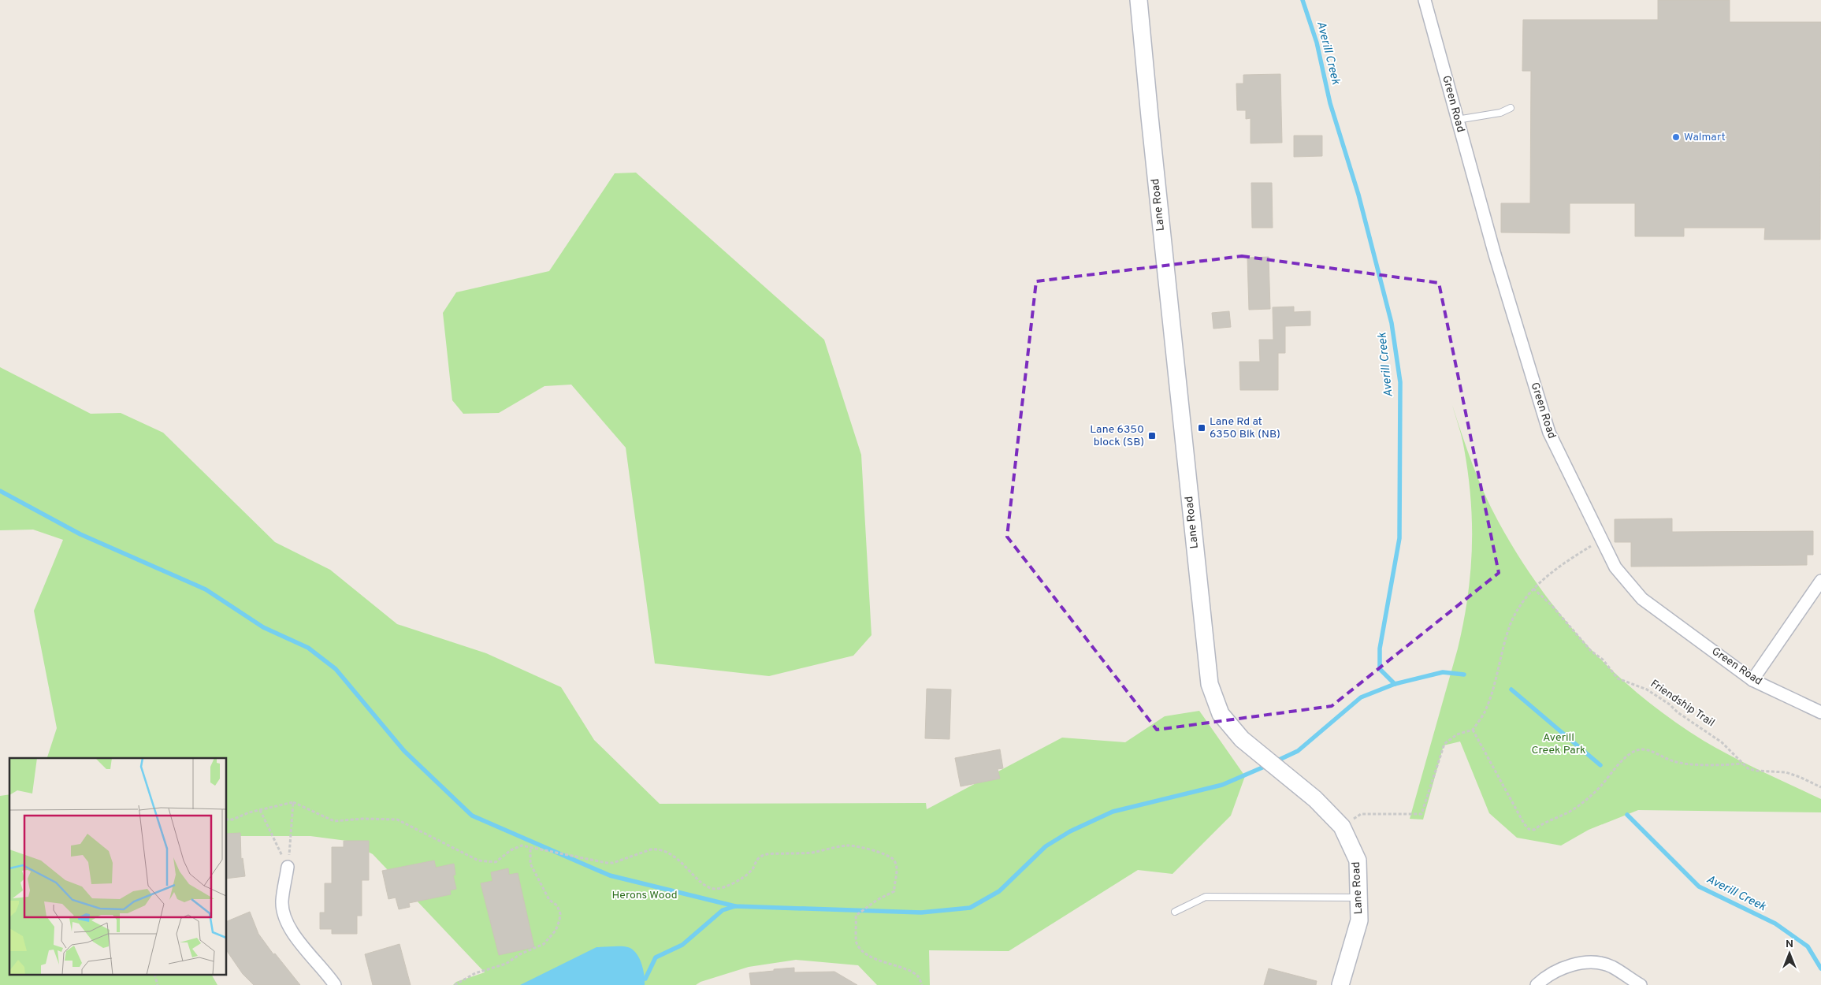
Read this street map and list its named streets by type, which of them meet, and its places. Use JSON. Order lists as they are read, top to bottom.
{
  "streets": {
    "street": ["Green Road", "Lane Road"],
    "path": ["Friendship Trail"]
  },
  "water": ["Averill Creek"],
  "parks": ["Averill Creek Park", "Herons Wood"],
  "places": {
    "other": ["Walmart"],
    "transit": ["Lane Rd at 6350 Blk (NB)", "Lane 6350 block (SB)"]
  },
  "north": "top"
}
